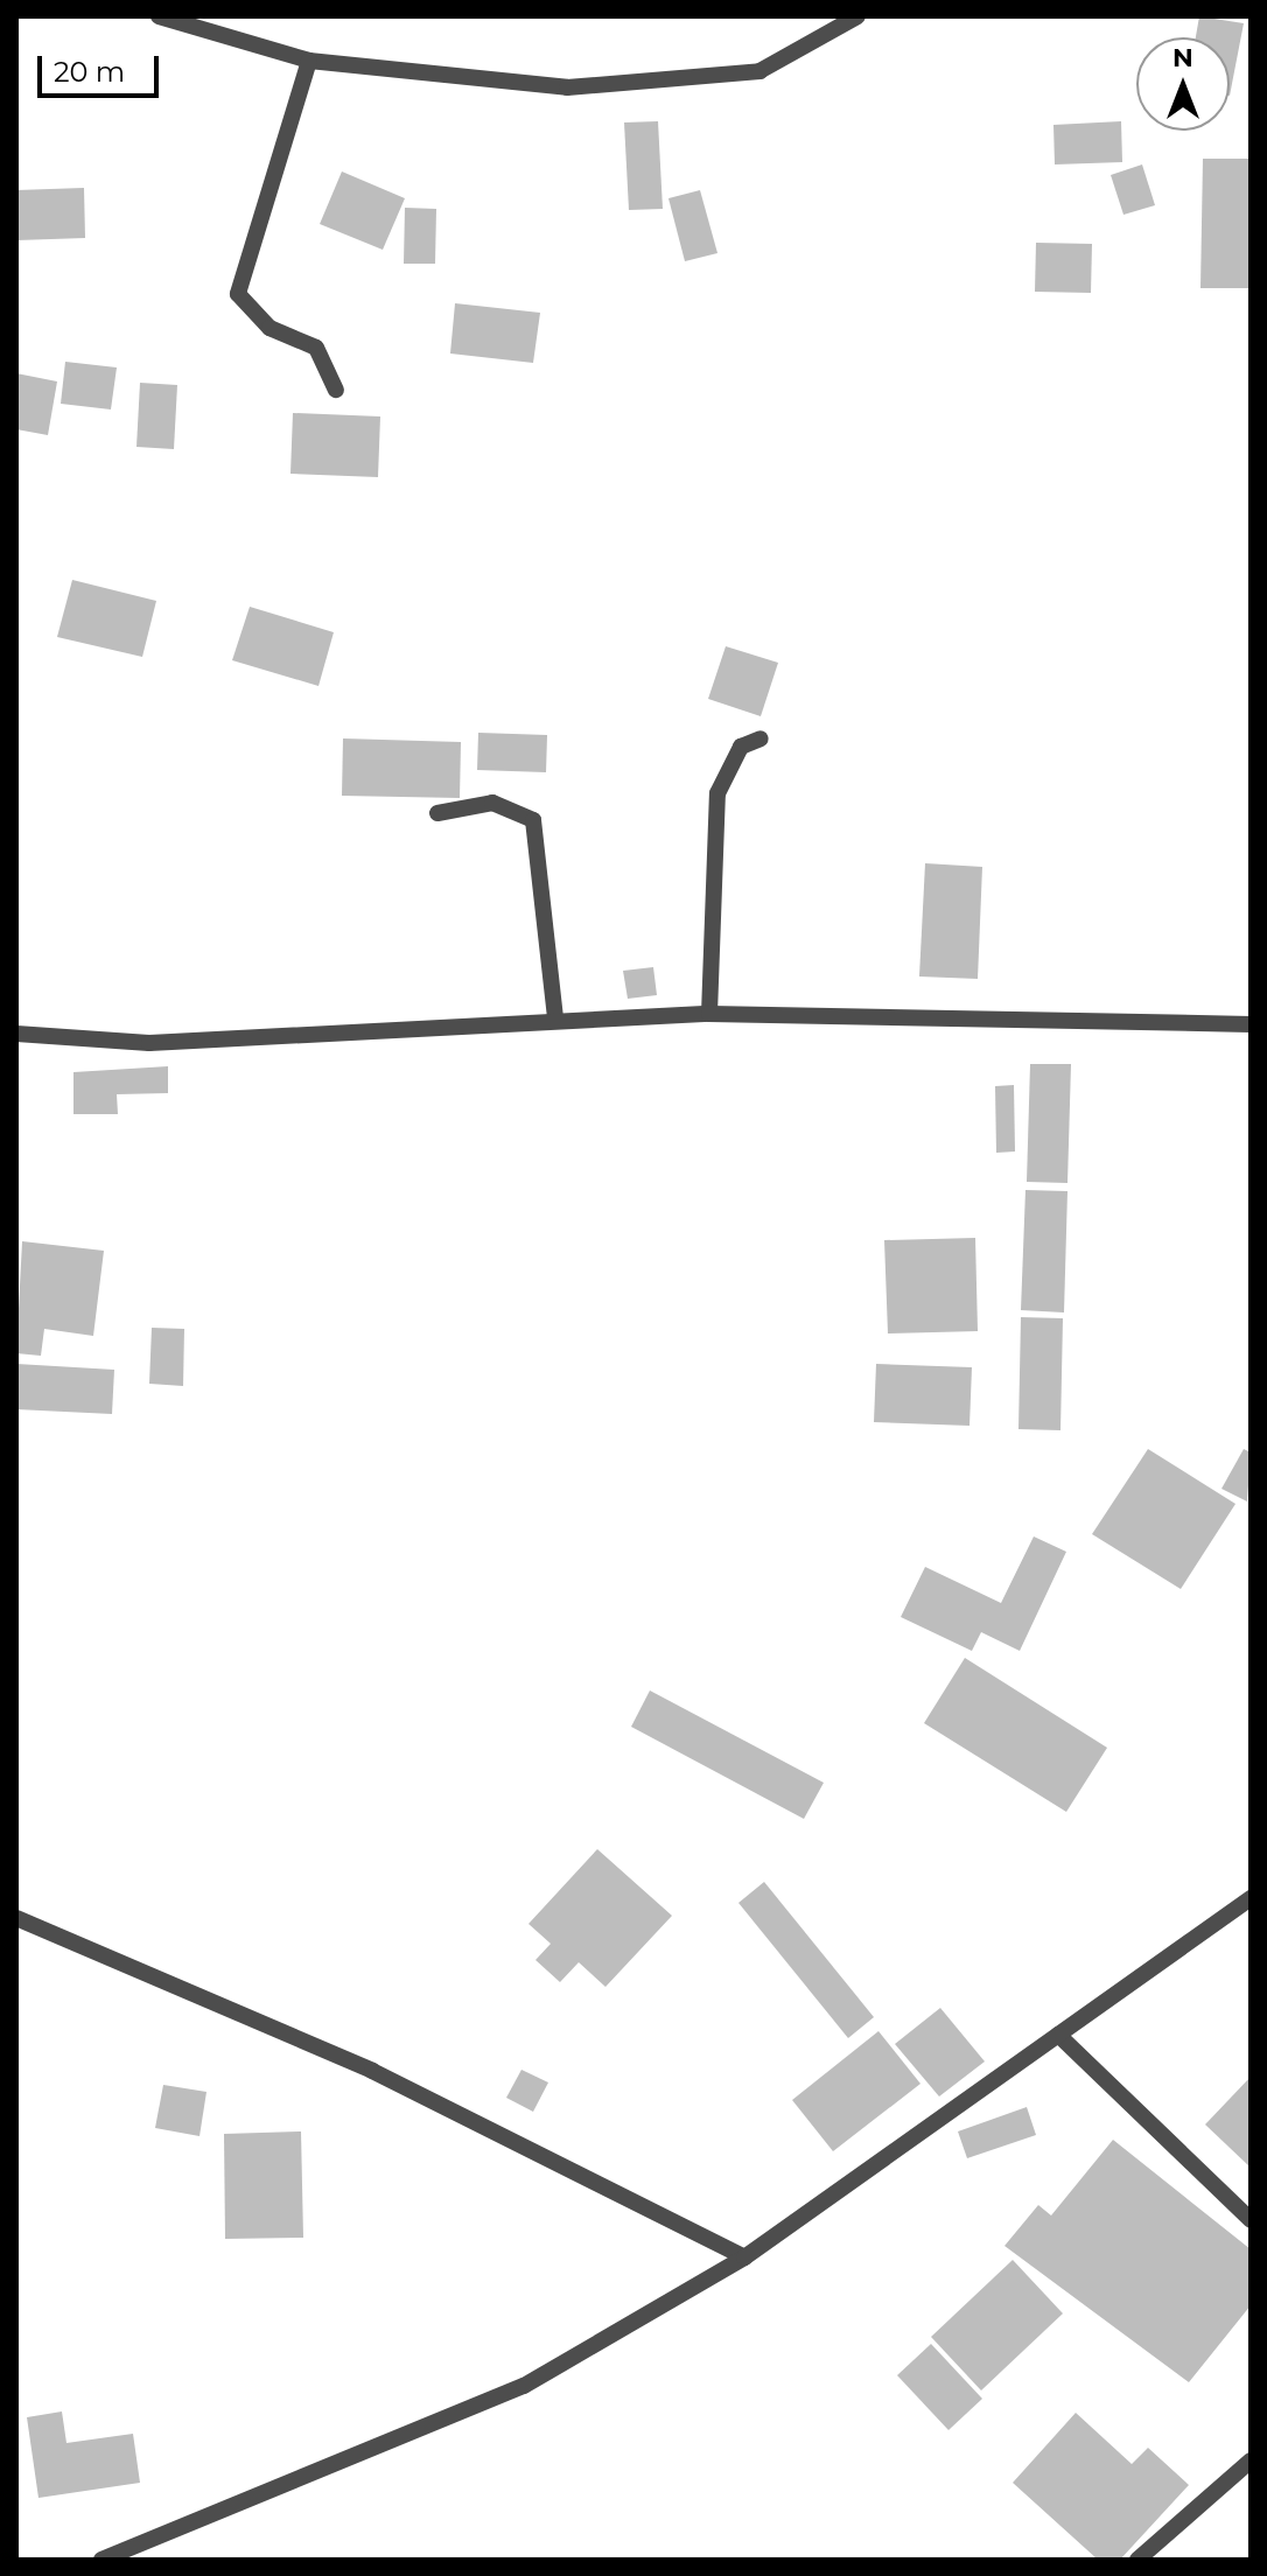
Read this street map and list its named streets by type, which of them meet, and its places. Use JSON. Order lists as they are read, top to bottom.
{
  "scale_bar": "20 m",
  "north": "top"
}
